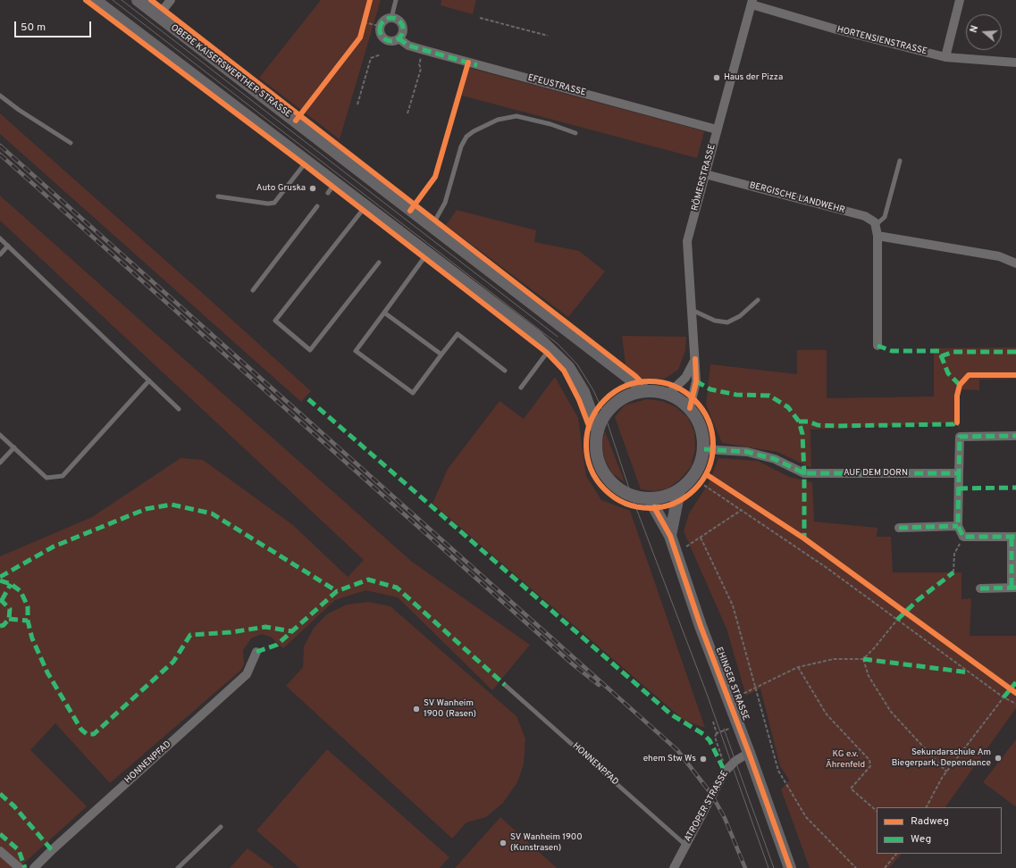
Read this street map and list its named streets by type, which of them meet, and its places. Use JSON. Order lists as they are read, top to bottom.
{
  "streets": {
    "street": [
      "HORTENSIENSTRASSE",
      "OBERE KAISERSWERTHER STRASSE",
      "EFEUSTRASSE",
      "RÖMERSTRASSE",
      "BERGISCHE LANDWEHR",
      "AUF DEM DORN",
      "EHINGER STRASSE",
      "HONNENPFAD",
      "ATROPER STRASSE"
    ]
  },
  "crossings": [
    ["HORTENSIENSTRASSE", "RÖMERSTRASSE"],
    ["OBERE KAISERSWERTHER STRASSE", "RÖMERSTRASSE"],
    ["OBERE KAISERSWERTHER STRASSE", "AUF DEM DORN"],
    ["OBERE KAISERSWERTHER STRASSE", "EHINGER STRASSE"],
    ["EFEUSTRASSE", "RÖMERSTRASSE"],
    ["RÖMERSTRASSE", "BERGISCHE LANDWEHR"],
    ["RÖMERSTRASSE", "AUF DEM DORN"],
    ["RÖMERSTRASSE", "EHINGER STRASSE"],
    ["AUF DEM DORN", "EHINGER STRASSE"],
    ["EHINGER STRASSE", "ATROPER STRASSE"],
    ["HONNENPFAD", "ATROPER STRASSE"]
  ],
  "parks": ["KG e.v. Ährenfeld"],
  "places": [
    "Haus der Pizza",
    "Auto Gruska",
    "SV Wanheim 1900 (Rasen)",
    "Sekundarschule Am Biegerpark, Dependance",
    "ehem Stw Ws",
    "SV Wanheim 1900 (Kunstrasen)"
  ],
  "legend": ["Radweg", "Weg"],
  "scale_bar": "50 m",
  "north": "left"
}
